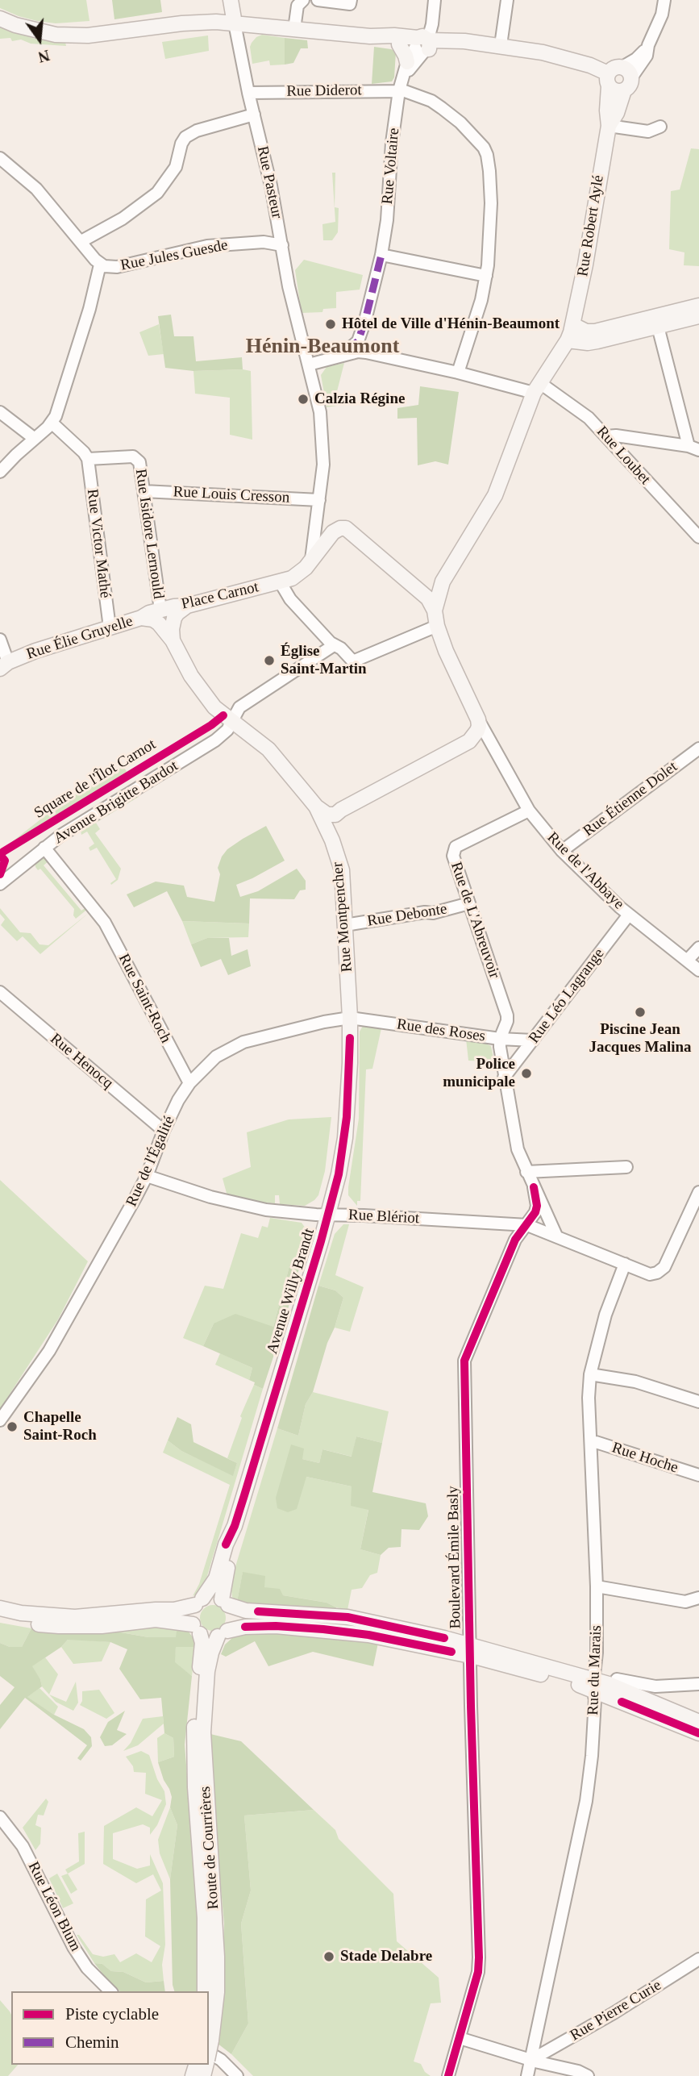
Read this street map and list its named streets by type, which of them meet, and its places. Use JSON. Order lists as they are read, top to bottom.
{
  "streets": {
    "main road": [
      "Rue Pasteur",
      "Rue Robert Aylé",
      "Place Carnot",
      "Rue Élie Gruyelle",
      "Rue de l'Abbaye",
      "Rue Montpencher",
      "Avenue Willy Brandt",
      "Route de Courrières"
    ],
    "street": [
      "Rue Diderot",
      "Rue Voltaire",
      "Rue Jules Guesde",
      "Rue Loubet",
      "Rue Louis Cresson",
      "Rue Isidore Lernould",
      "Rue Victor Mathé",
      "Rue Étienne Dolet",
      "Avenue Brigitte Bardot",
      "Rue Debonte",
      "Rue de L'Abreuvoir",
      "Rue Léo Lagrange",
      "Rue Saint-Roch",
      "Rue des Roses",
      "Rue Henocq",
      "Rue de l'Égalité",
      "Rue Blériot",
      "Rue Hoche",
      "Boulevard Émile Basly",
      "Rue du Marais",
      "Rue Léon Blum",
      "Rue Pierre Curie"
    ],
    "cycle path": ["Square de l'Îlot Carnot"]
  },
  "crossings": [
    ["Rue Diderot", "Rue Voltaire"],
    ["Rue Diderot", "Rue Pasteur"],
    ["Rue Diderot", "Rue Loubet"],
    ["Rue Voltaire", "Rue Loubet"],
    ["Rue Pasteur", "Rue Jules Guesde"],
    ["Rue Pasteur", "Rue Loubet"],
    ["Rue Pasteur", "Rue Louis Cresson"],
    ["Rue Pasteur", "Place Carnot"],
    ["Rue Robert Aylé", "Rue Loubet"],
    ["Rue Robert Aylé", "Rue de l'Abbaye"],
    ["Rue Louis Cresson", "Rue Isidore Lernould"],
    ["Rue Isidore Lernould", "Rue Victor Mathé"],
    ["Rue Isidore Lernould", "Place Carnot"],
    ["Rue Isidore Lernould", "Rue Élie Gruyelle"],
    ["Rue Victor Mathé", "Rue Élie Gruyelle"],
    ["Place Carnot", "Rue Élie Gruyelle"],
    ["Rue Élie Gruyelle", "Rue Montpencher"],
    ["Rue Étienne Dolet", "Rue de l'Abbaye"],
    ["Avenue Brigitte Bardot", "Rue Montpencher"],
    ["Avenue Brigitte Bardot", "Rue Saint-Roch"],
    ["Rue de l'Abbaye", "Rue de L'Abreuvoir"],
    ["Rue de l'Abbaye", "Rue Léo Lagrange"],
    ["Rue Debonte", "Rue Montpencher"],
    ["Rue Debonte", "Rue de L'Abreuvoir"],
    ["Rue Montpencher", "Rue des Roses"],
    ["Rue Montpencher", "Rue de l'Égalité"],
    ["Rue Montpencher", "Avenue Willy Brandt"],
    ["Rue de L'Abreuvoir", "Rue Léo Lagrange"],
    ["Rue de L'Abreuvoir", "Rue des Roses"],
    ["Rue de L'Abreuvoir", "Rue Blériot"],
    ["Rue de L'Abreuvoir", "Boulevard Émile Basly"],
    ["Rue Léo Lagrange", "Rue des Roses"],
    ["Rue Saint-Roch", "Rue de l'Égalité"],
    ["Rue des Roses", "Rue de l'Égalité"],
    ["Rue des Roses", "Avenue Willy Brandt"],
    ["Rue Henocq", "Rue de l'Égalité"],
    ["Rue de l'Égalité", "Rue Blériot"],
    ["Rue de l'Égalité", "Avenue Willy Brandt"],
    ["Rue Blériot", "Avenue Willy Brandt"],
    ["Rue Blériot", "Boulevard Émile Basly"],
    ["Rue Blériot", "Rue du Marais"],
    ["Avenue Willy Brandt", "Route de Courrières"],
    ["Rue Hoche", "Rue du Marais"],
    ["Rue du Marais", "Rue Pierre Curie"]
  ],
  "districts": ["Hénin-Beaumont"],
  "places": [
    "Hôtel de Ville d'Hénin-Beaumont",
    "Calzia Régine",
    "Église Saint-Martin",
    "Piscine Jean Jacques Malina",
    "Police municipale",
    "Chapelle Saint-Roch",
    "Stade Delabre"
  ],
  "legend": ["Piste cyclable", "Chemin"],
  "north": "bottom"
}
